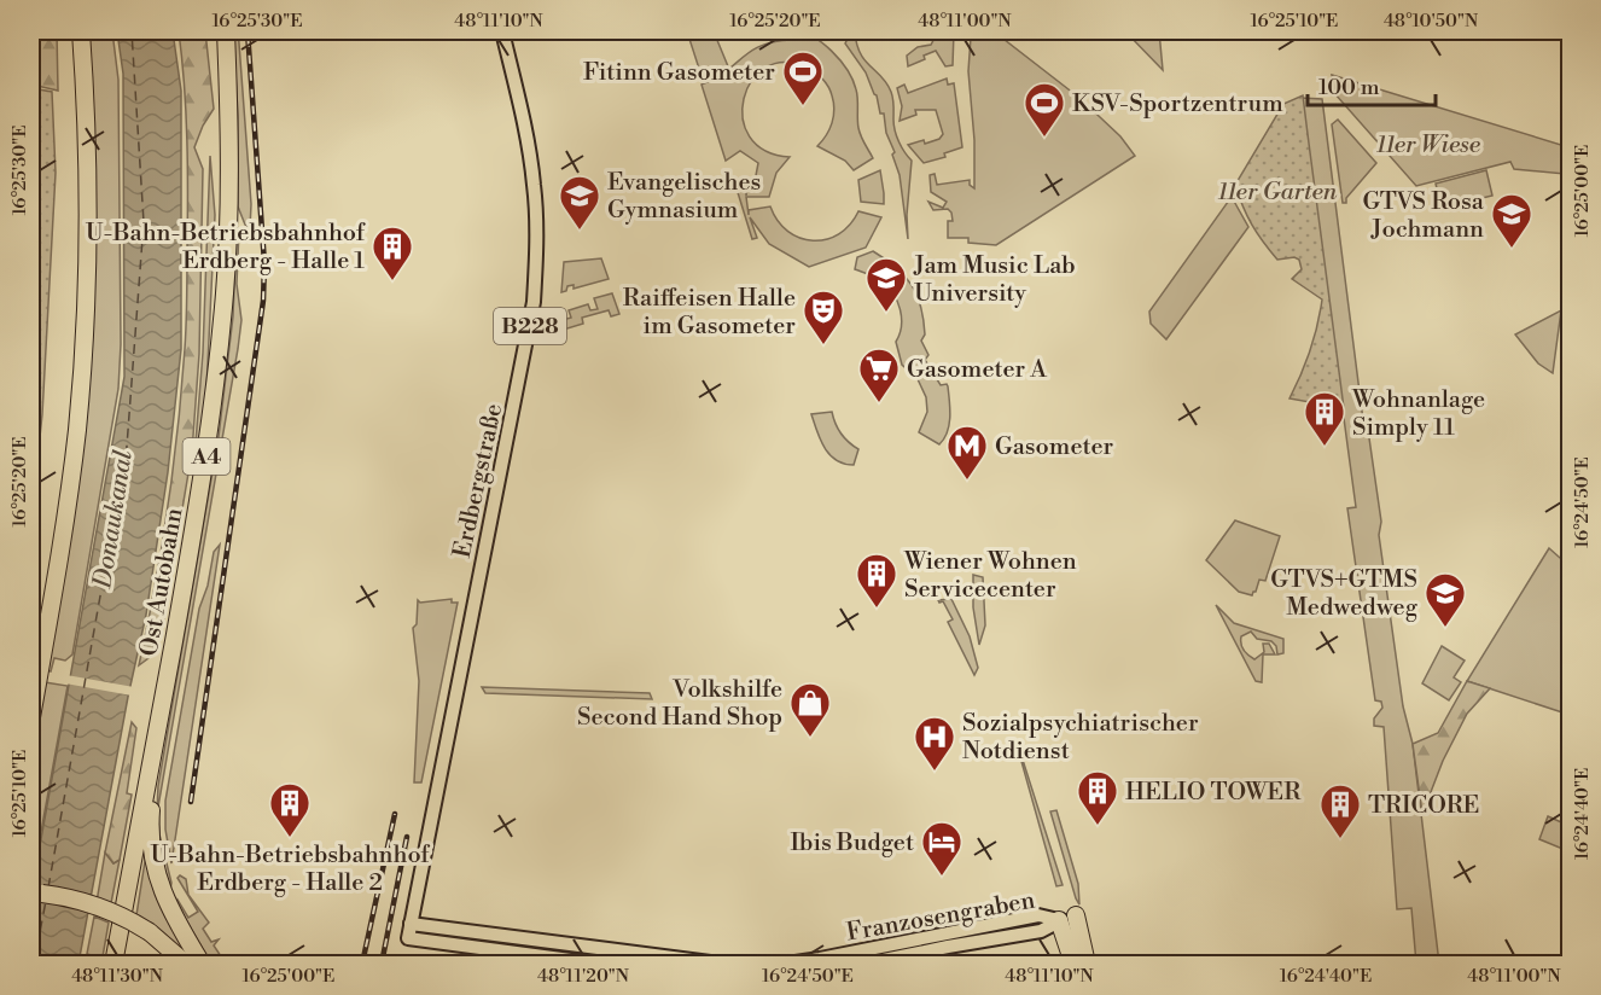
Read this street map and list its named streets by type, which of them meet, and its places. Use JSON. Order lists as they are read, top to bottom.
{
  "streets": {
    "highway": ["A4", "Ost Autobahn"],
    "main road": ["B228", "Erdbergstraße", "Franzosengraben"]
  },
  "water": ["Donaukanal"],
  "parks": ["11er Wiese", "11er Garten"],
  "places": {
    "sports": ["Fitinn Gasometer", "KSV-Sportzentrum"],
    "school or university": [
      "Evangelisches Gymnasium",
      "GTVS Rosa Jochmann",
      "Jam Music Lab University",
      "GTVS+GTMS Medwedweg"
    ],
    "building": [
      "U-Bahn-Betriebsbahnhof Erdberg - Halle 1",
      "Wohnanlage Simply 11",
      "Wiener Wohnen Servicecenter",
      "HELIO TOWER",
      "U-Bahn-Betriebsbahnhof Erdberg - Halle 2",
      "TRICORE"
    ],
    "theatre": ["Raiffeisen Halle im Gasometer"],
    "supermarket": ["Gasometer A"],
    "metro station": ["Gasometer"],
    "shop": ["Volkshilfe Second Hand Shop"],
    "hospital": ["Sozialpsychiatrischer Notdienst"],
    "hotel": ["Ibis Budget"]
  },
  "scale_bar": "100 m",
  "coordinates": [
    "16°25'30\"E",
    "48°11'10\"N",
    "16°25'20\"E",
    "48°11'00\"N",
    "16°25'10\"E",
    "48°10'50\"N",
    "16°25'00\"E",
    "16°24'50\"E",
    "16°24'40\"E",
    "48°11'30\"N",
    "48°11'20\"N"
  ]
}
